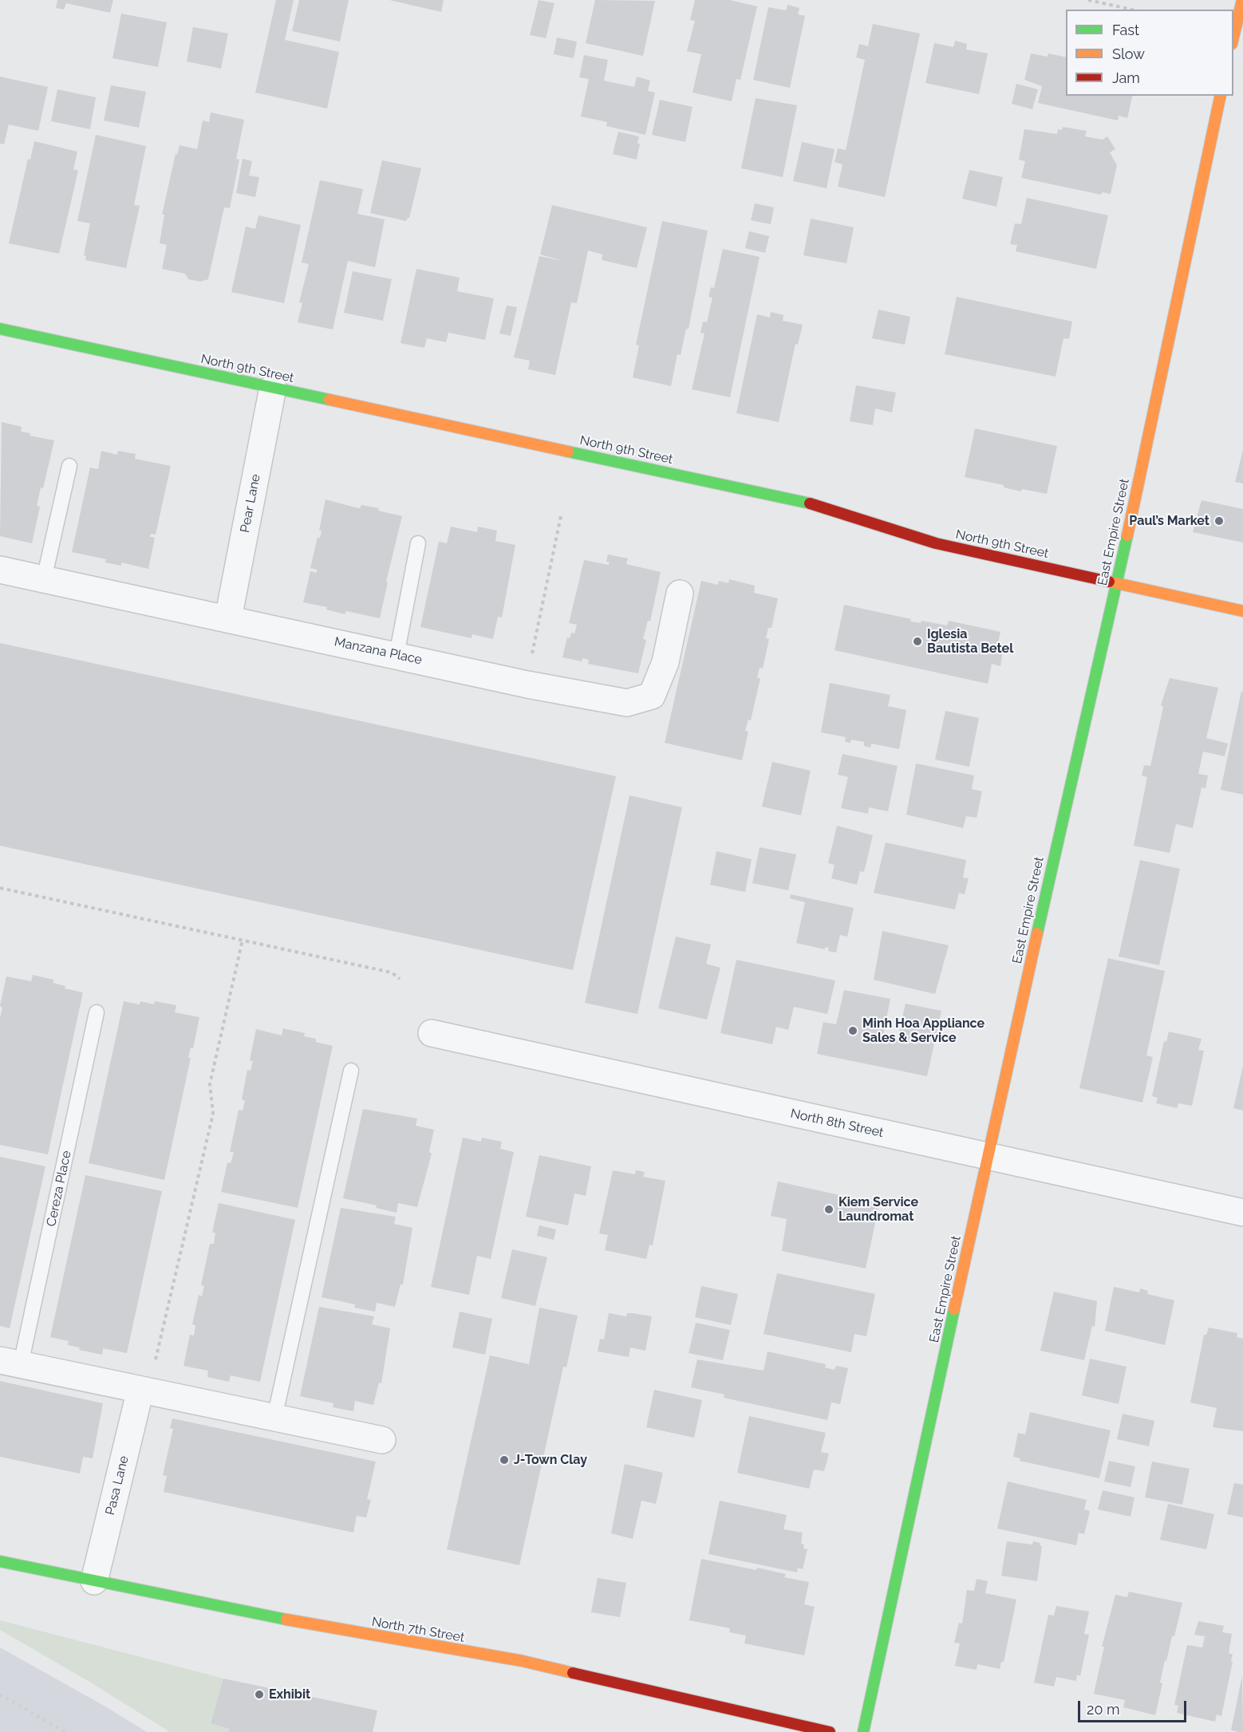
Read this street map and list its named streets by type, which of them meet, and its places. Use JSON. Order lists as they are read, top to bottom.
{
  "streets": {
    "street": [
      "North 9th Street",
      "Pear Lane",
      "East Empire Street",
      "Manzana Place",
      "North 8th Street",
      "Cereza Place",
      "Pasa Lane",
      "North 7th Street"
    ]
  },
  "crossings": [
    ["North 9th Street", "Pear Lane"],
    ["North 9th Street", "East Empire Street"],
    ["Pear Lane", "Manzana Place"],
    ["East Empire Street", "North 8th Street"],
    ["Cereza Place", "Pasa Lane"],
    ["Pasa Lane", "North 7th Street"]
  ],
  "places": [
    "Paul’s Market",
    "Iglesia Bautista Betel",
    "Minh Hoa Appliance Sales & Service",
    "Kiem Service Laundromat",
    "J-Town Clay",
    "Exhibit"
  ],
  "legend": ["Fast", "Slow", "Jam"],
  "scale_bar": "20 m"
}
